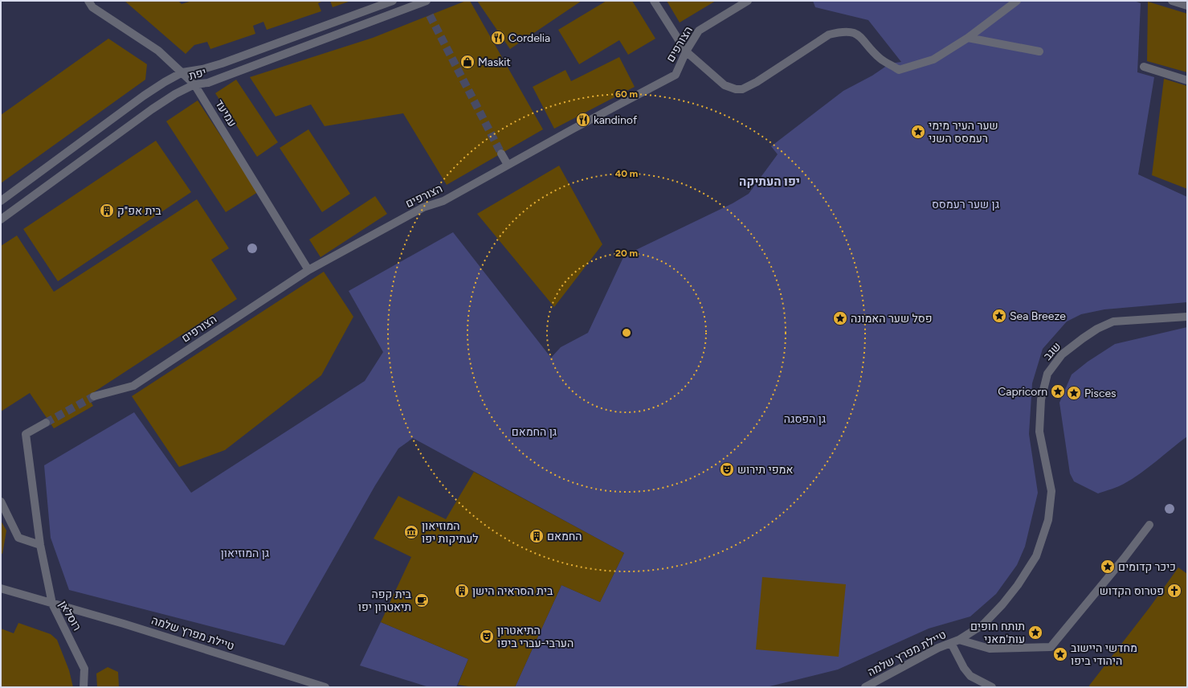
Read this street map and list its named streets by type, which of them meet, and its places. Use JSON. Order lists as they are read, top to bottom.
{
  "streets": {
    "street": [
      "הצורפים",
      "יפת",
      "עמיעד",
      "שגב",
      "רוסלאן",
      "טיילת מפרץ שלמה"
    ]
  },
  "crossings": [
    ["הצורפים", "עמיעד"],
    ["יפת", "עמיעד"],
    ["שגב", "טיילת מפרץ שלמה"],
    ["רוסלאן", "טיילת מפרץ שלמה"]
  ],
  "districts": ["יפו העתיקה"],
  "parks": [
    "גן שער רעמסס",
    "גן הפסגה",
    "גן החמאם",
    "גן המוזיאון"
  ],
  "places": {
    "restaurant": ["Cordelia", "kandinof"],
    "shop": ["Maskit"],
    "place": [
      "שער העיר מימי רעמסס השני",
      "Sea Breeze",
      "פסל שער האמונה",
      "Capricorn",
      "Pisces",
      "כיכר קדומים",
      "תותח חופים עות'מאני",
      "מחדשי היישוב היהודי ביפו"
    ],
    "building": ["בית אפ\"ק", "החמאם", "בית הסראיה הישן"],
    "theatre": ["אמפי תירוש", "התיאטרון הערבי-עברי ביפו"],
    "museum": ["המוזיאון לעתיקות יפו"],
    "church": ["פטרוס הקדוש"],
    "cafe": ["בית קפה תיאטרון יפו"]
  },
  "rings": ["60 m", "40 m", "20 m"]
}
